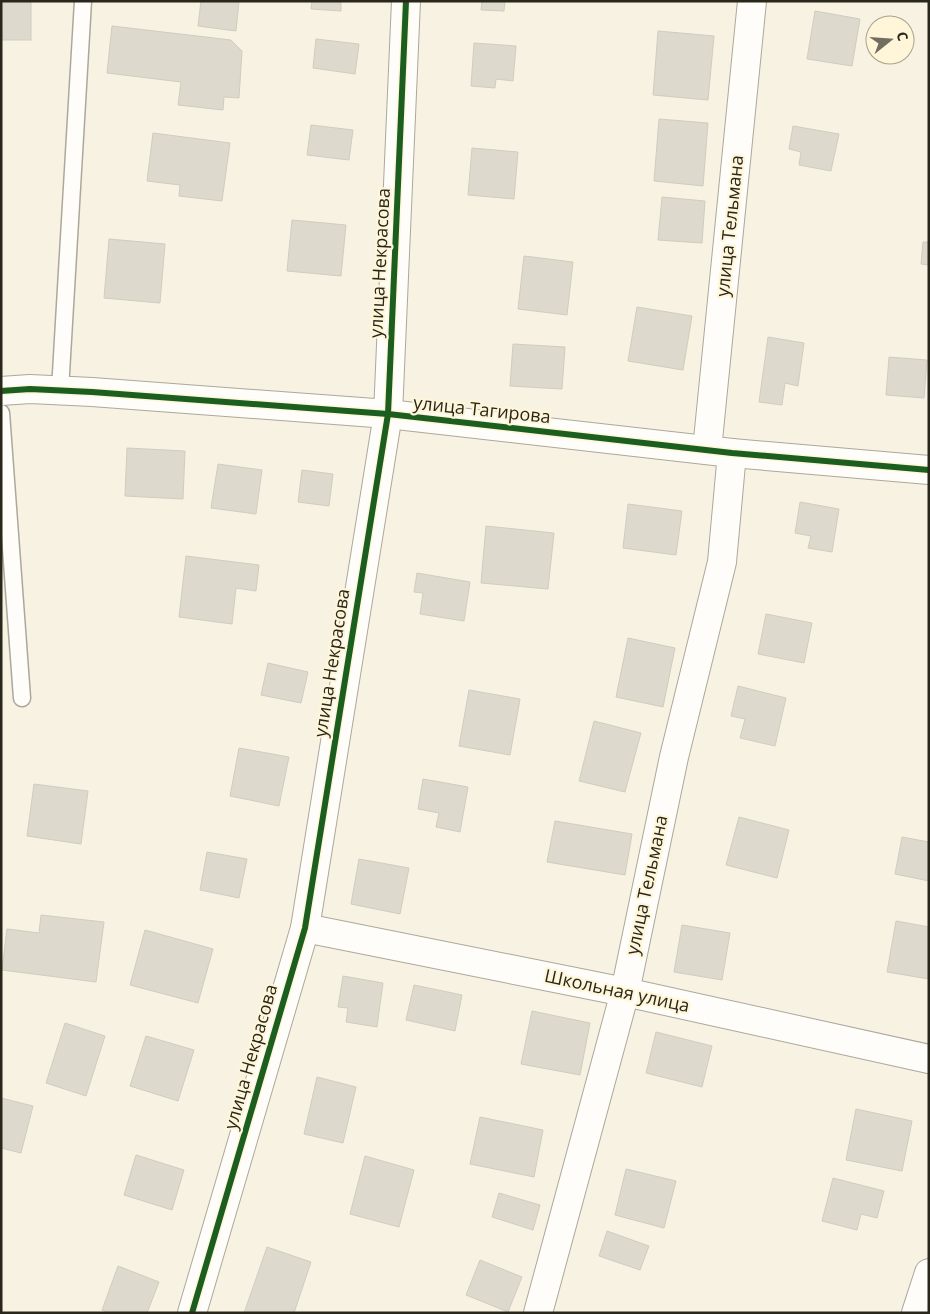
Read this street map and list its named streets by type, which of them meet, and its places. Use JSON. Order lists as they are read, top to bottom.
{
  "streets": {
    "street": [
      "улица Тельмана",
      "улица Некрасова",
      "улица Тагирова",
      "Школьная улица"
    ]
  },
  "crossings": [
    ["улица Тельмана", "улица Тагирова"],
    ["улица Тельмана", "Школьная улица"],
    ["улица Некрасова", "улица Тагирова"],
    ["улица Некрасова", "Школьная улица"]
  ],
  "north": "right"
}
